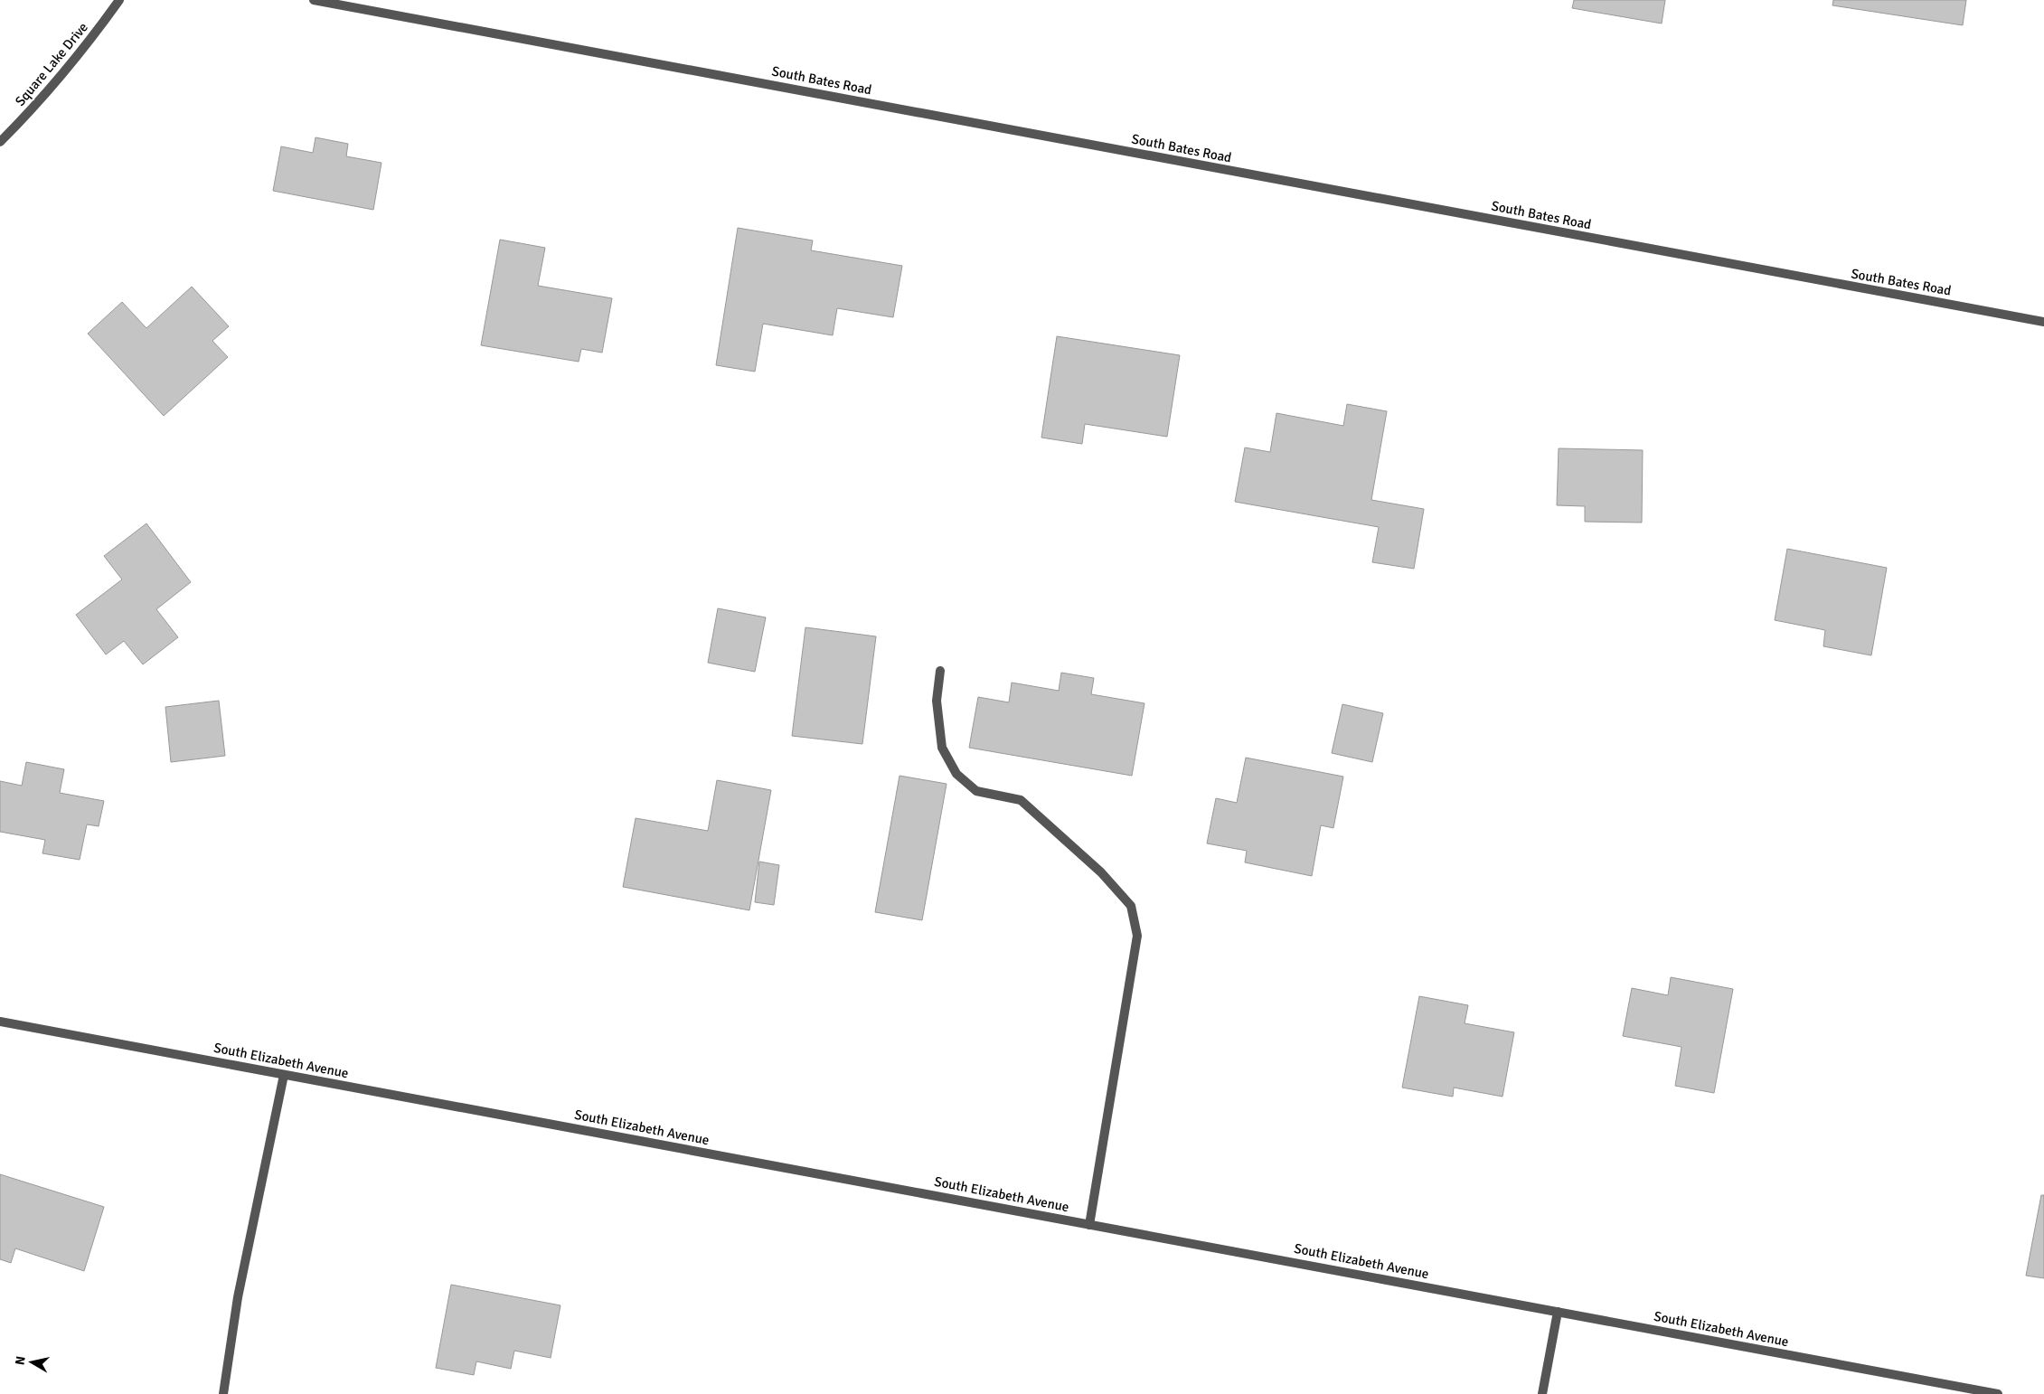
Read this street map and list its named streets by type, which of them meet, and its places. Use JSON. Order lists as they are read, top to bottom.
{
  "streets": {
    "street": ["Square Lake Drive", "South Bates Road", "South Elizabeth Avenue"]
  },
  "north": "left"
}
